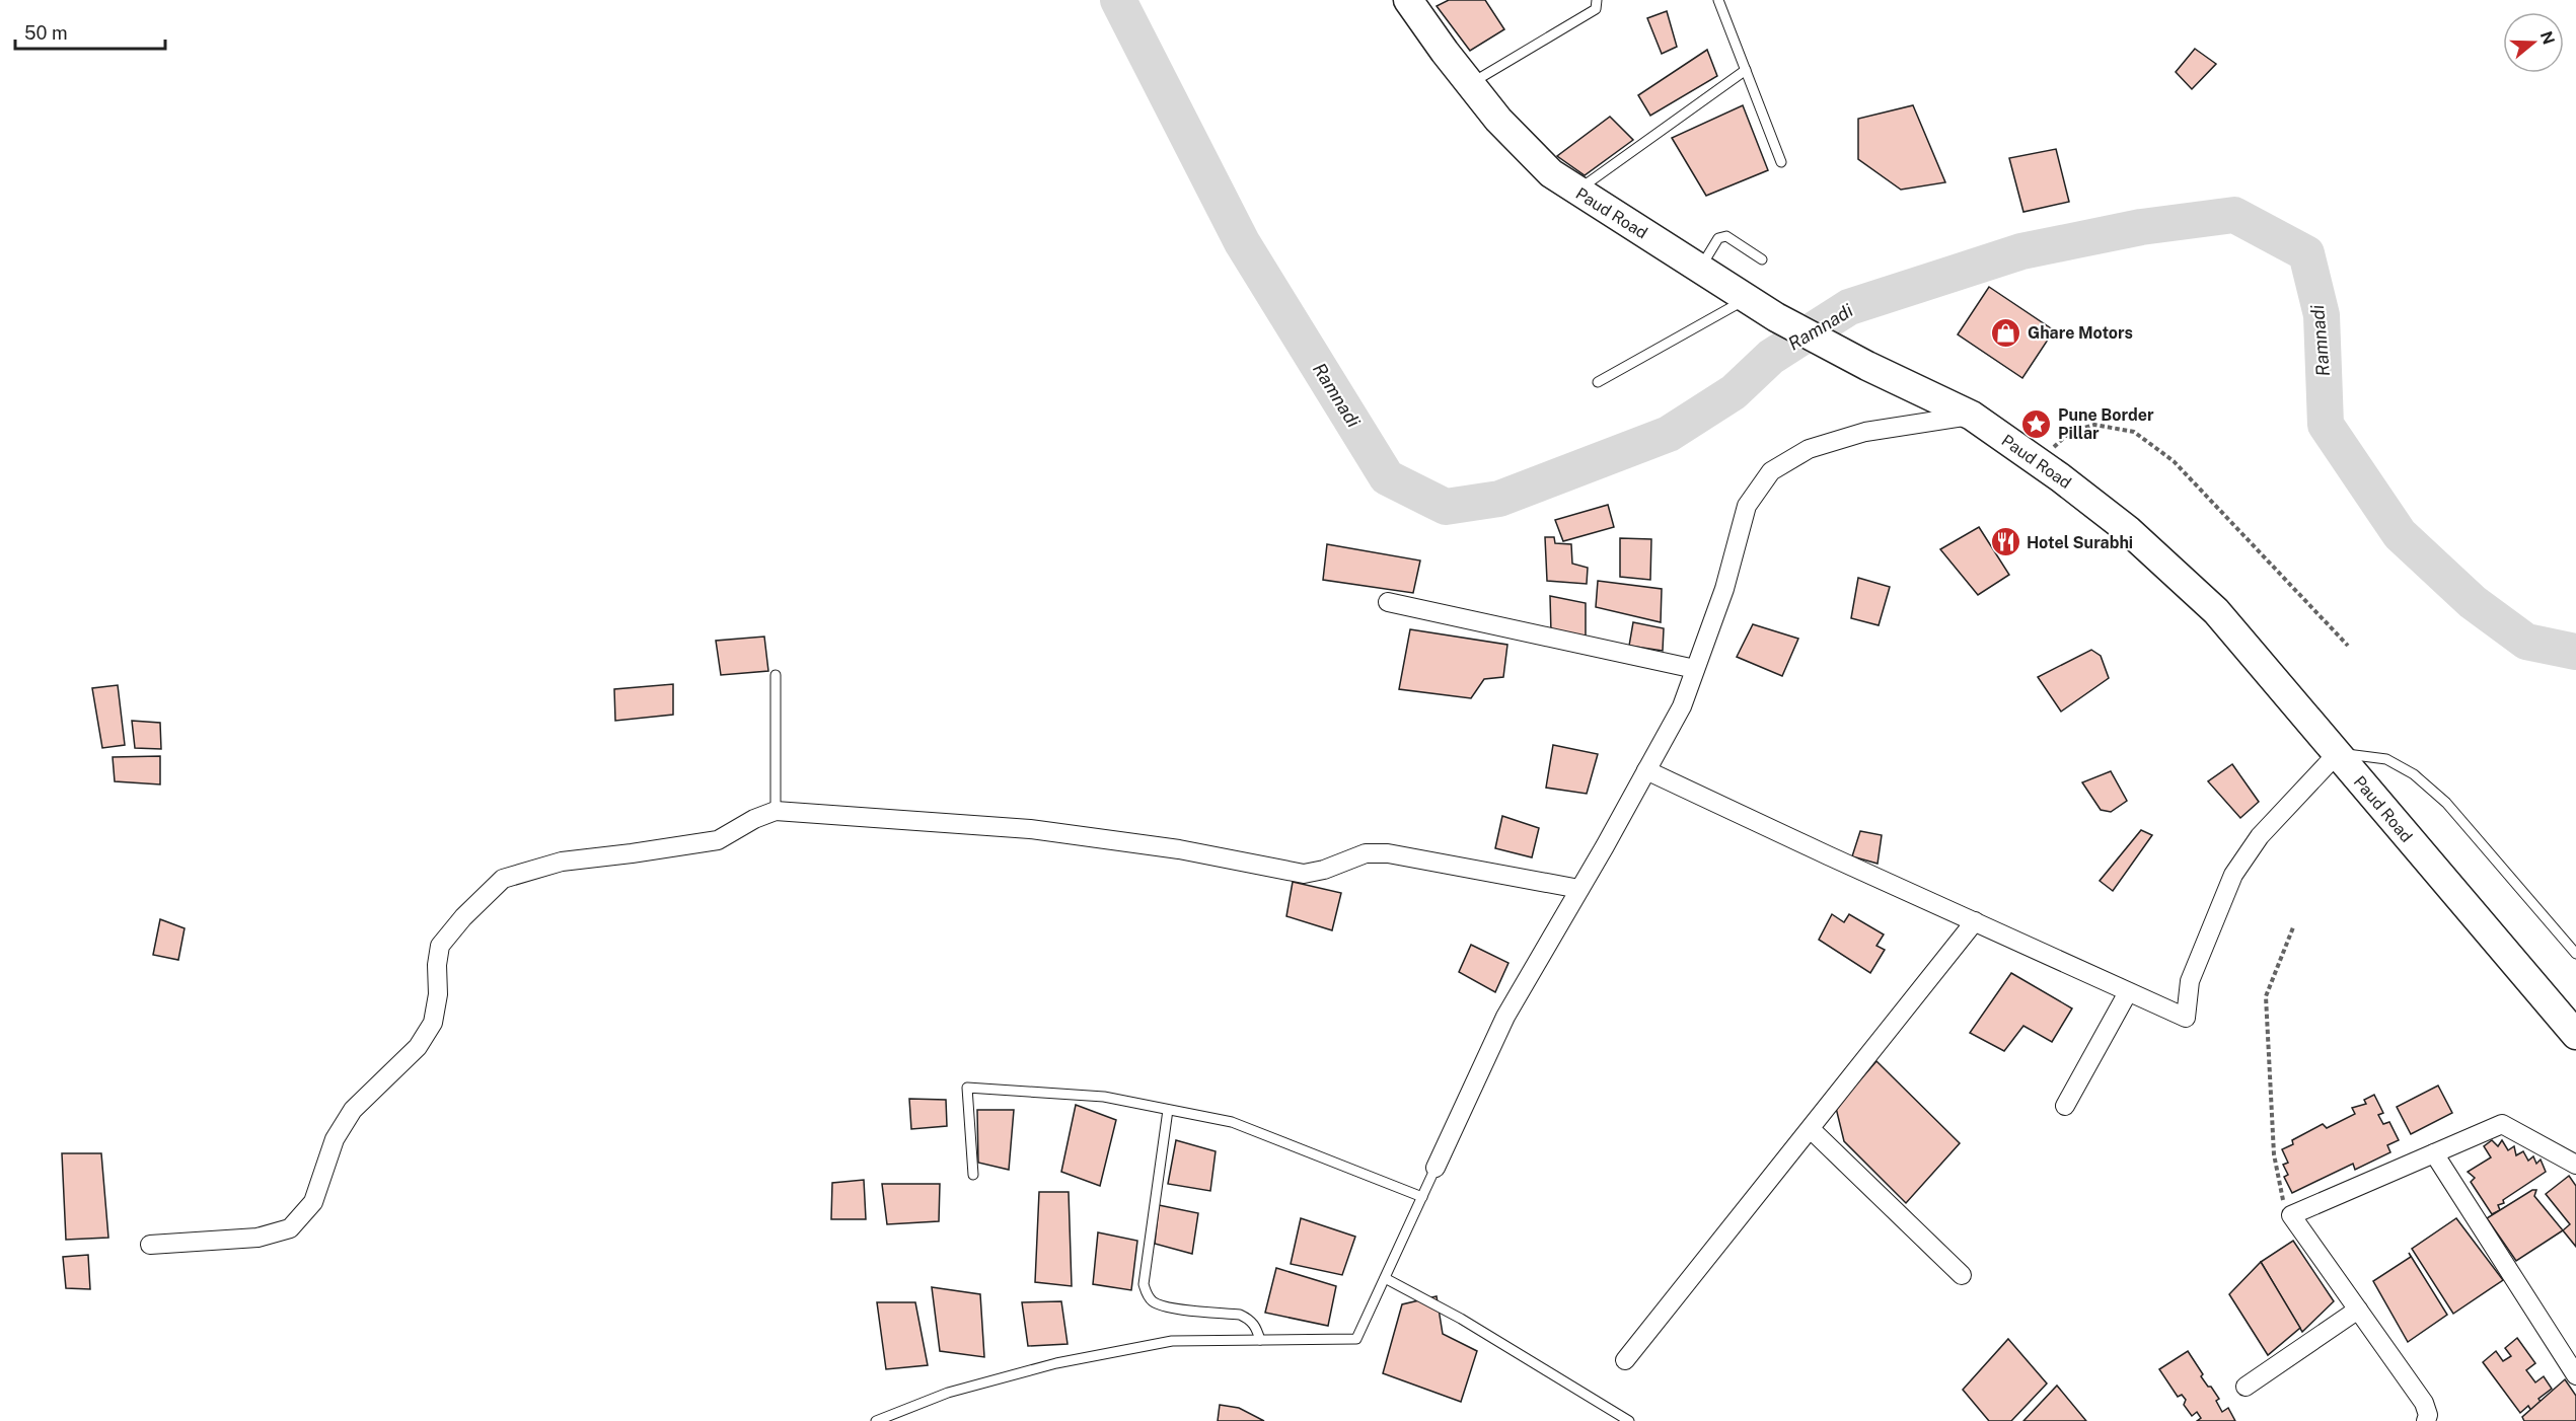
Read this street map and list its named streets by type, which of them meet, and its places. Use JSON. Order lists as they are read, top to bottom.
{
  "streets": {
    "main road": ["Paud Road"]
  },
  "water": ["Ramnadi"],
  "places": {
    "shop": ["Ghare Motors"],
    "place": ["Pune Border Pillar"],
    "restaurant": ["Hotel Surabhi"]
  },
  "scale_bar": "50 m",
  "north": "right"
}
